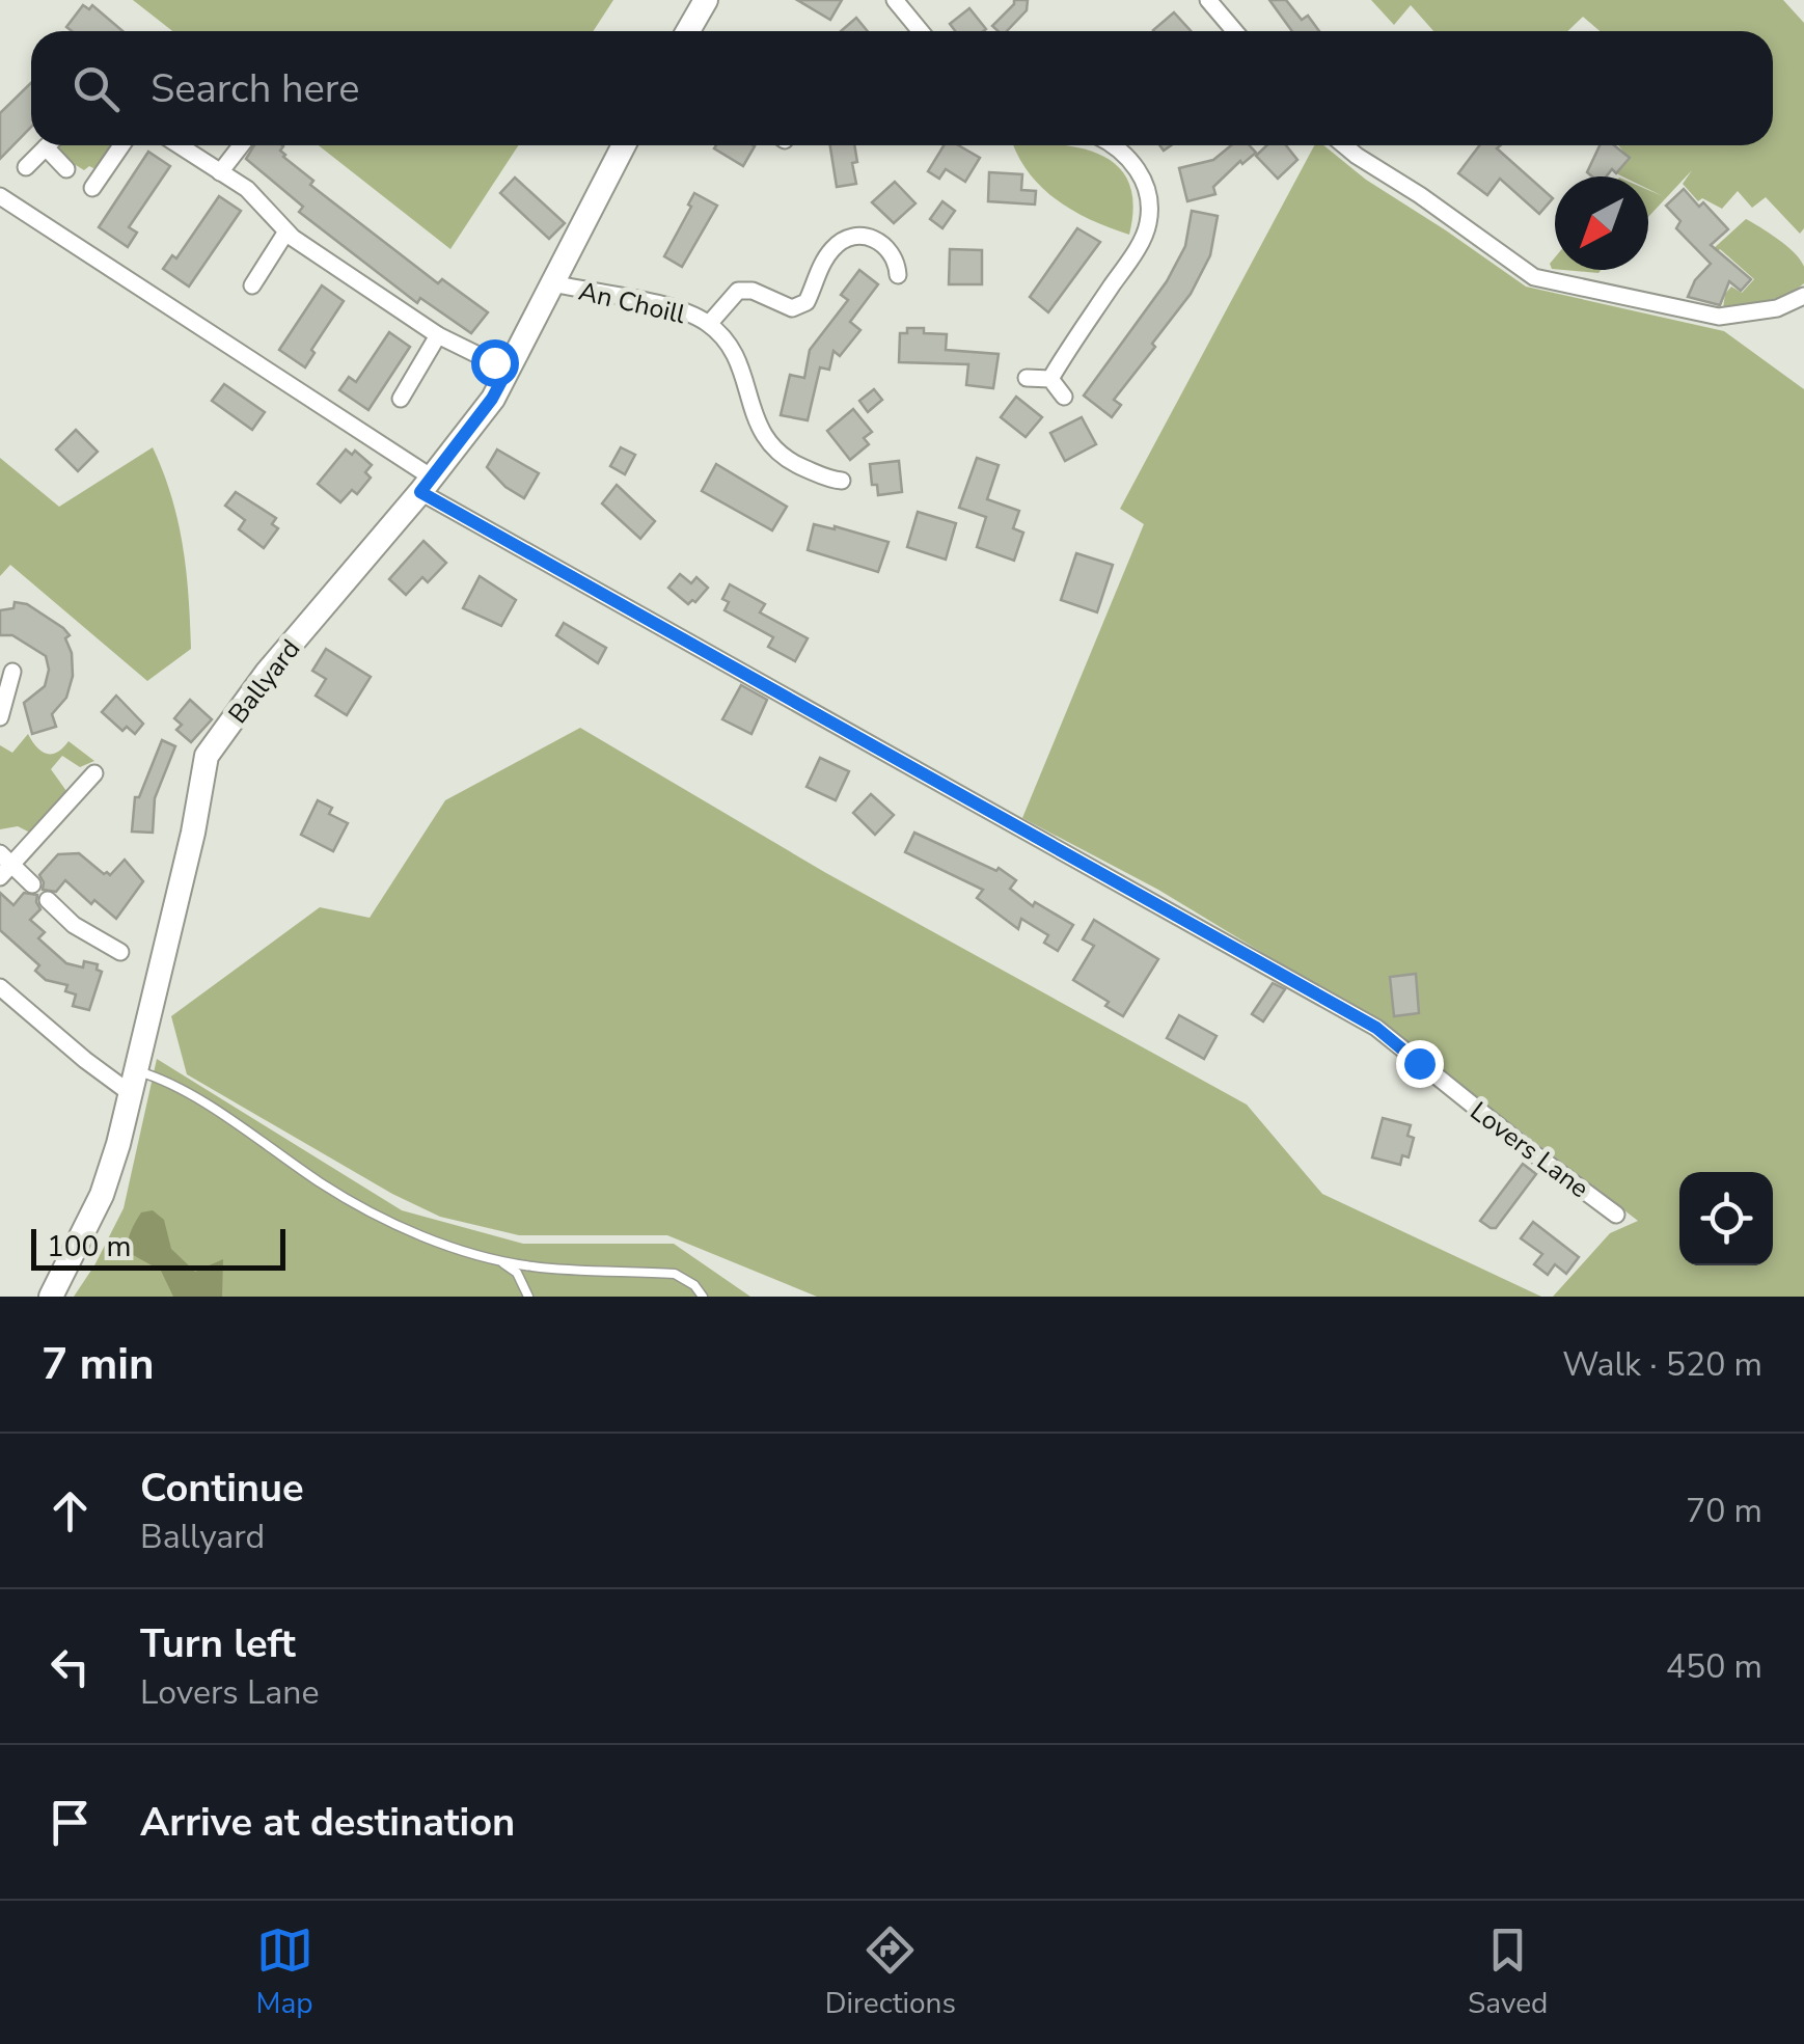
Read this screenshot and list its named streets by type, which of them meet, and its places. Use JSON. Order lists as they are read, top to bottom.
{
  "streets": {
    "street": ["An Choill", "Ballyard", "Lovers Lane"]
  },
  "crossings": [
    ["An Choill", "Ballyard"],
    ["Ballyard", "Lovers Lane"]
  ],
  "scale_bar": "100 m",
  "north": "bottom left",
  "page": {
    "search": "Search here",
    "scale": "100 m",
    "heading": ["7 min", "Walk · 520 m"],
    "list": [
      ["Continue", "Ballyard", "70 m"],
      ["Turn left", "Lovers Lane", "450 m"],
      "Arrive at destination"
    ],
    "nav": ["Map", "Directions", "Saved"]
  }
}
